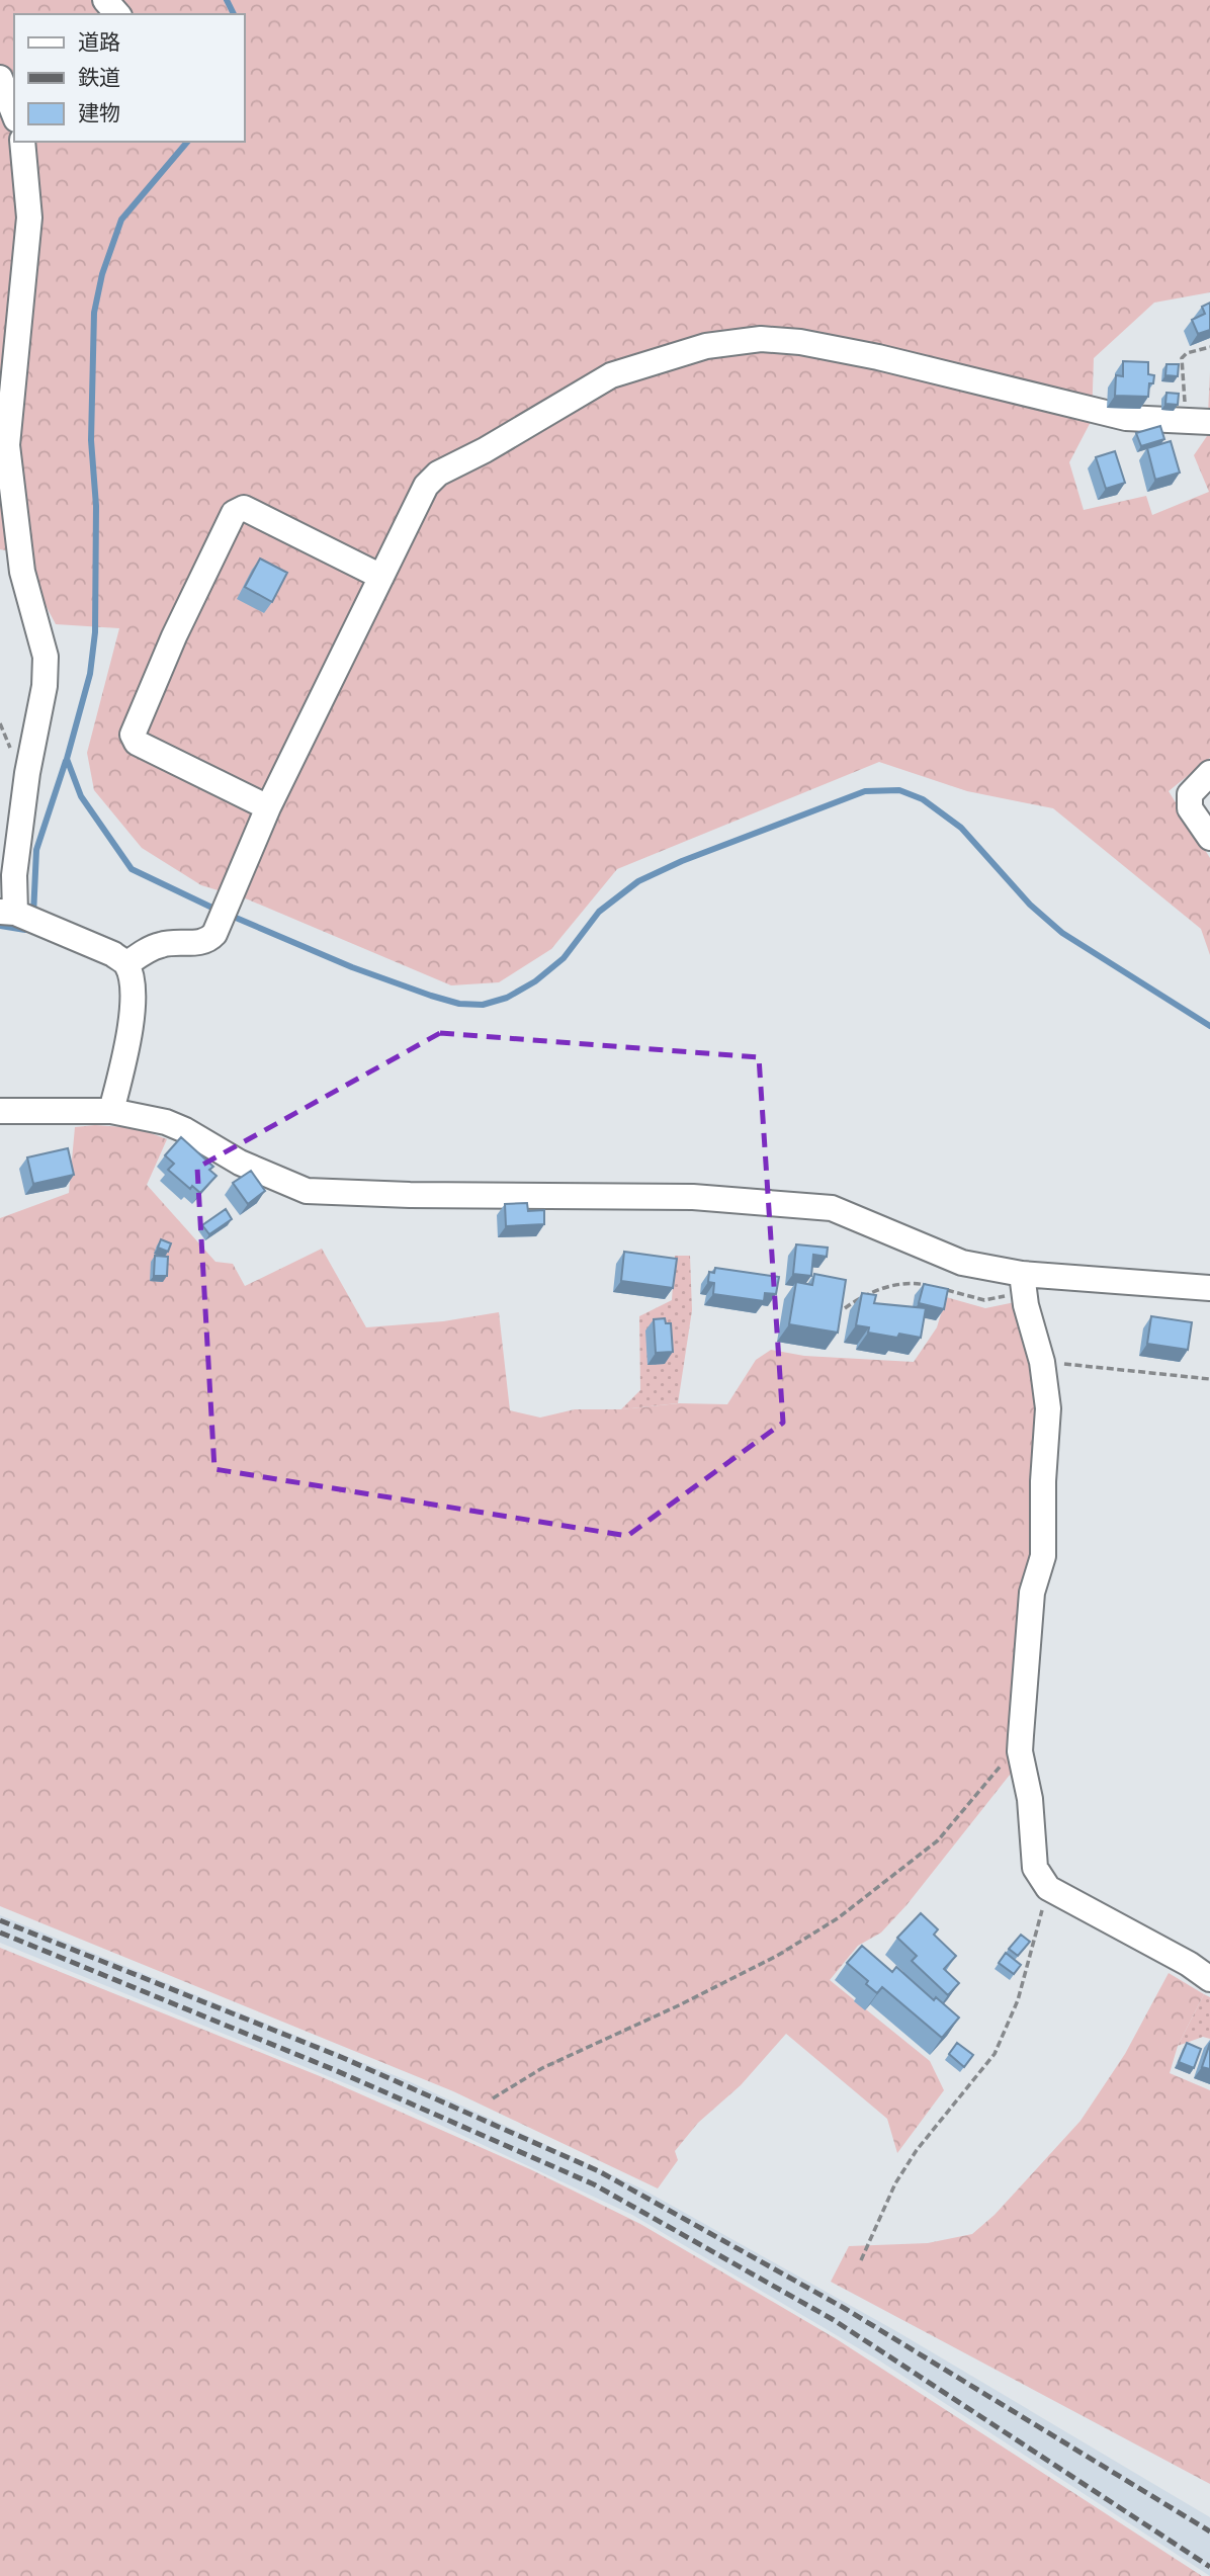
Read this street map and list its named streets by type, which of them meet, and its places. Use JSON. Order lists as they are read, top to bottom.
{
  "legend": ["道路", "鉄道", "建物"]
}
